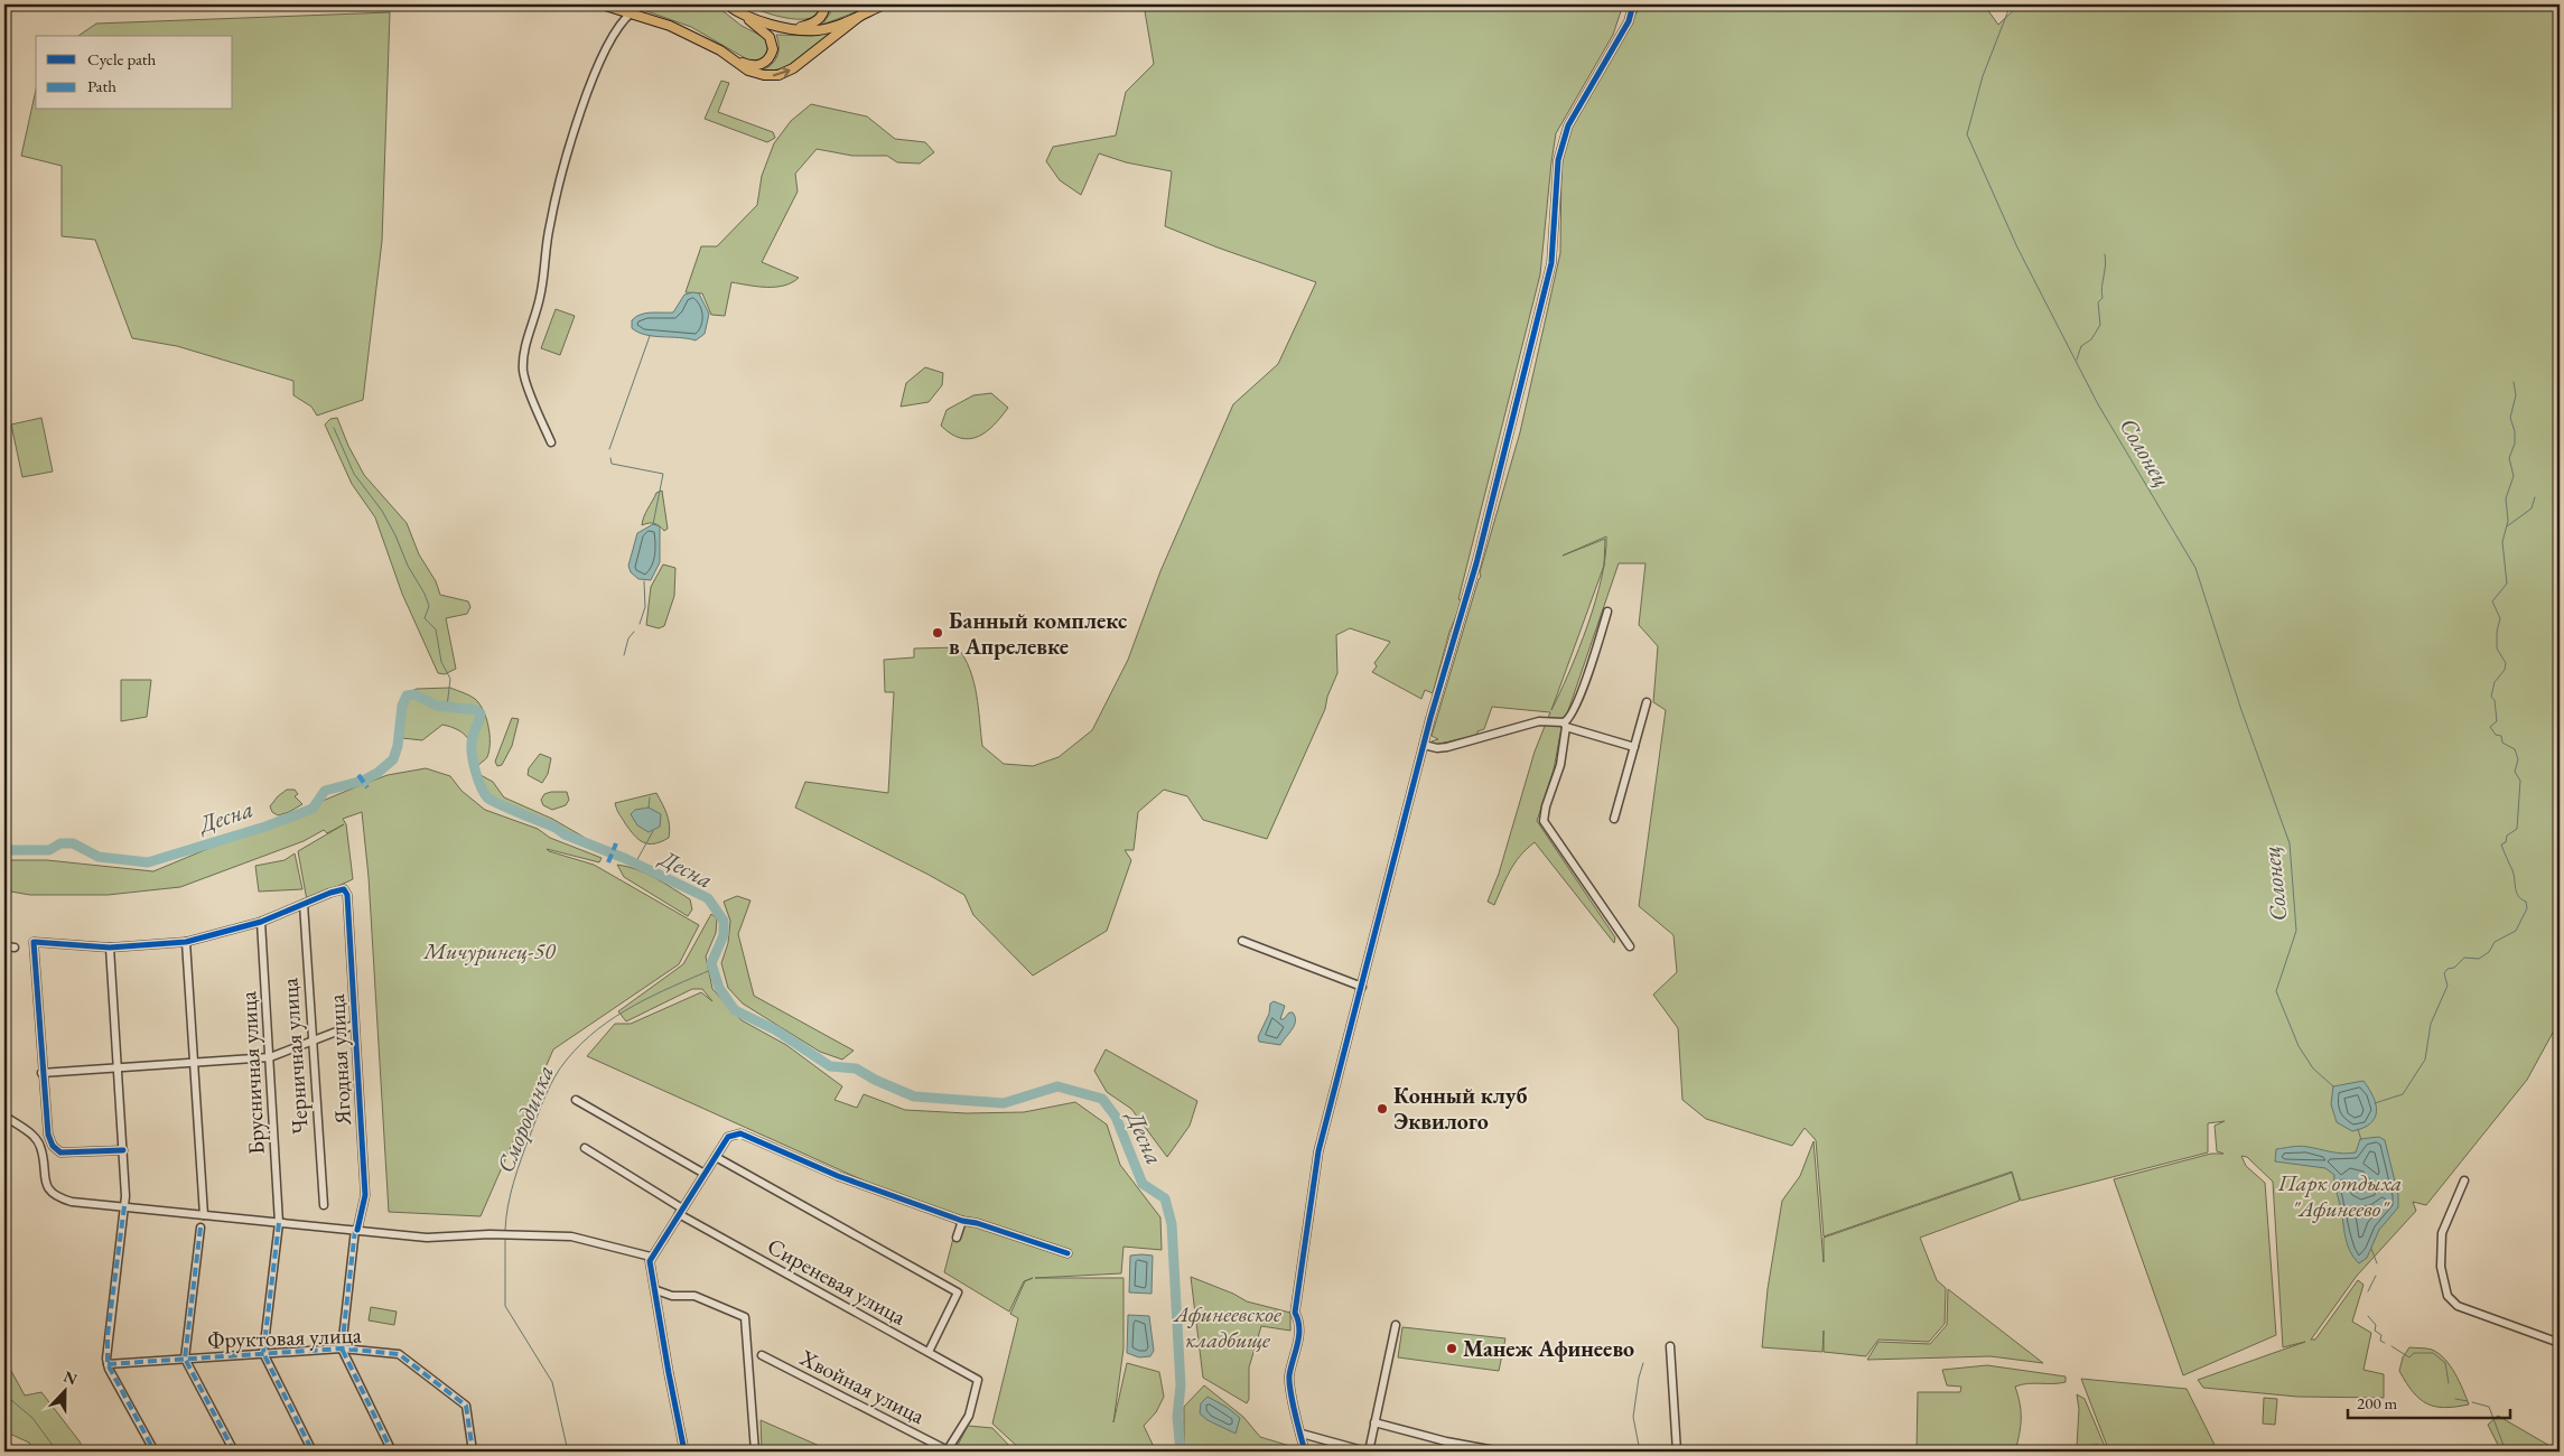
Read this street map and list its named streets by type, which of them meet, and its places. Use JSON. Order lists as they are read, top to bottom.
{
  "streets": {
    "street": [
      "Черничная улица",
      "Ягодная улица",
      "Брусничная улица",
      "Сиреневая улица",
      "Фруктовая улица",
      "Хвойная улица"
    ]
  },
  "crossings": [
    ["Черничная улица", "Ягодная улица"],
    ["Ягодная улица", "Фруктовая улица"],
    ["Брусничная улица", "Фруктовая улица"],
    ["Сиреневая улица", "Хвойная улица"]
  ],
  "water": ["Солонец", "Десна", "Смородинка"],
  "parks": ["Мичуринец-50", "Парк отдыха \"Афинеево\"", "Афинеевское кладбище"],
  "places": ["Банный комплекс в Апрелевке", "Конный клуб Эквилого", "Манеж Афинеево"],
  "legend": ["Cycle path", "Path"],
  "scale_bar": "200 m",
  "north": "top"
}
